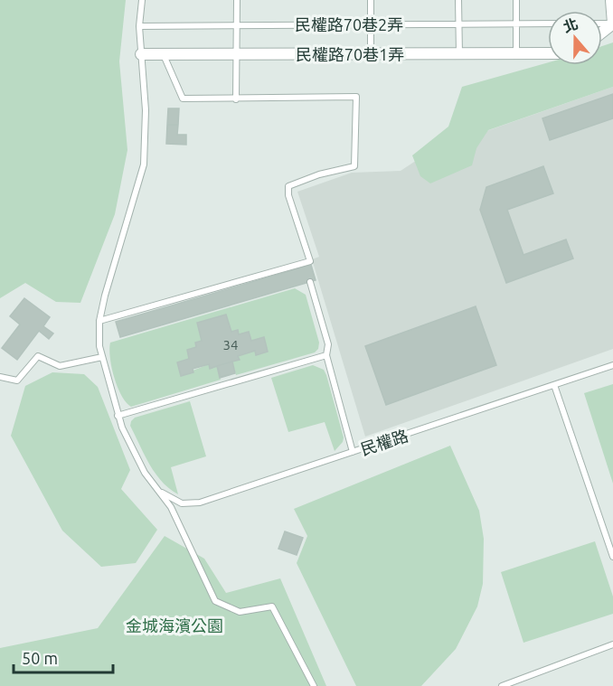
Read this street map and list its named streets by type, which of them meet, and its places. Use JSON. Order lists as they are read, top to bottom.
{
  "streets": {
    "street": ["民權路70巷1弄"],
    "lane": ["民權路70巷2弄", "民權路"]
  },
  "parks": ["金城海濱公園"],
  "house_numbers": ["34"],
  "scale_bar": "50 m",
  "north": "top"
}
